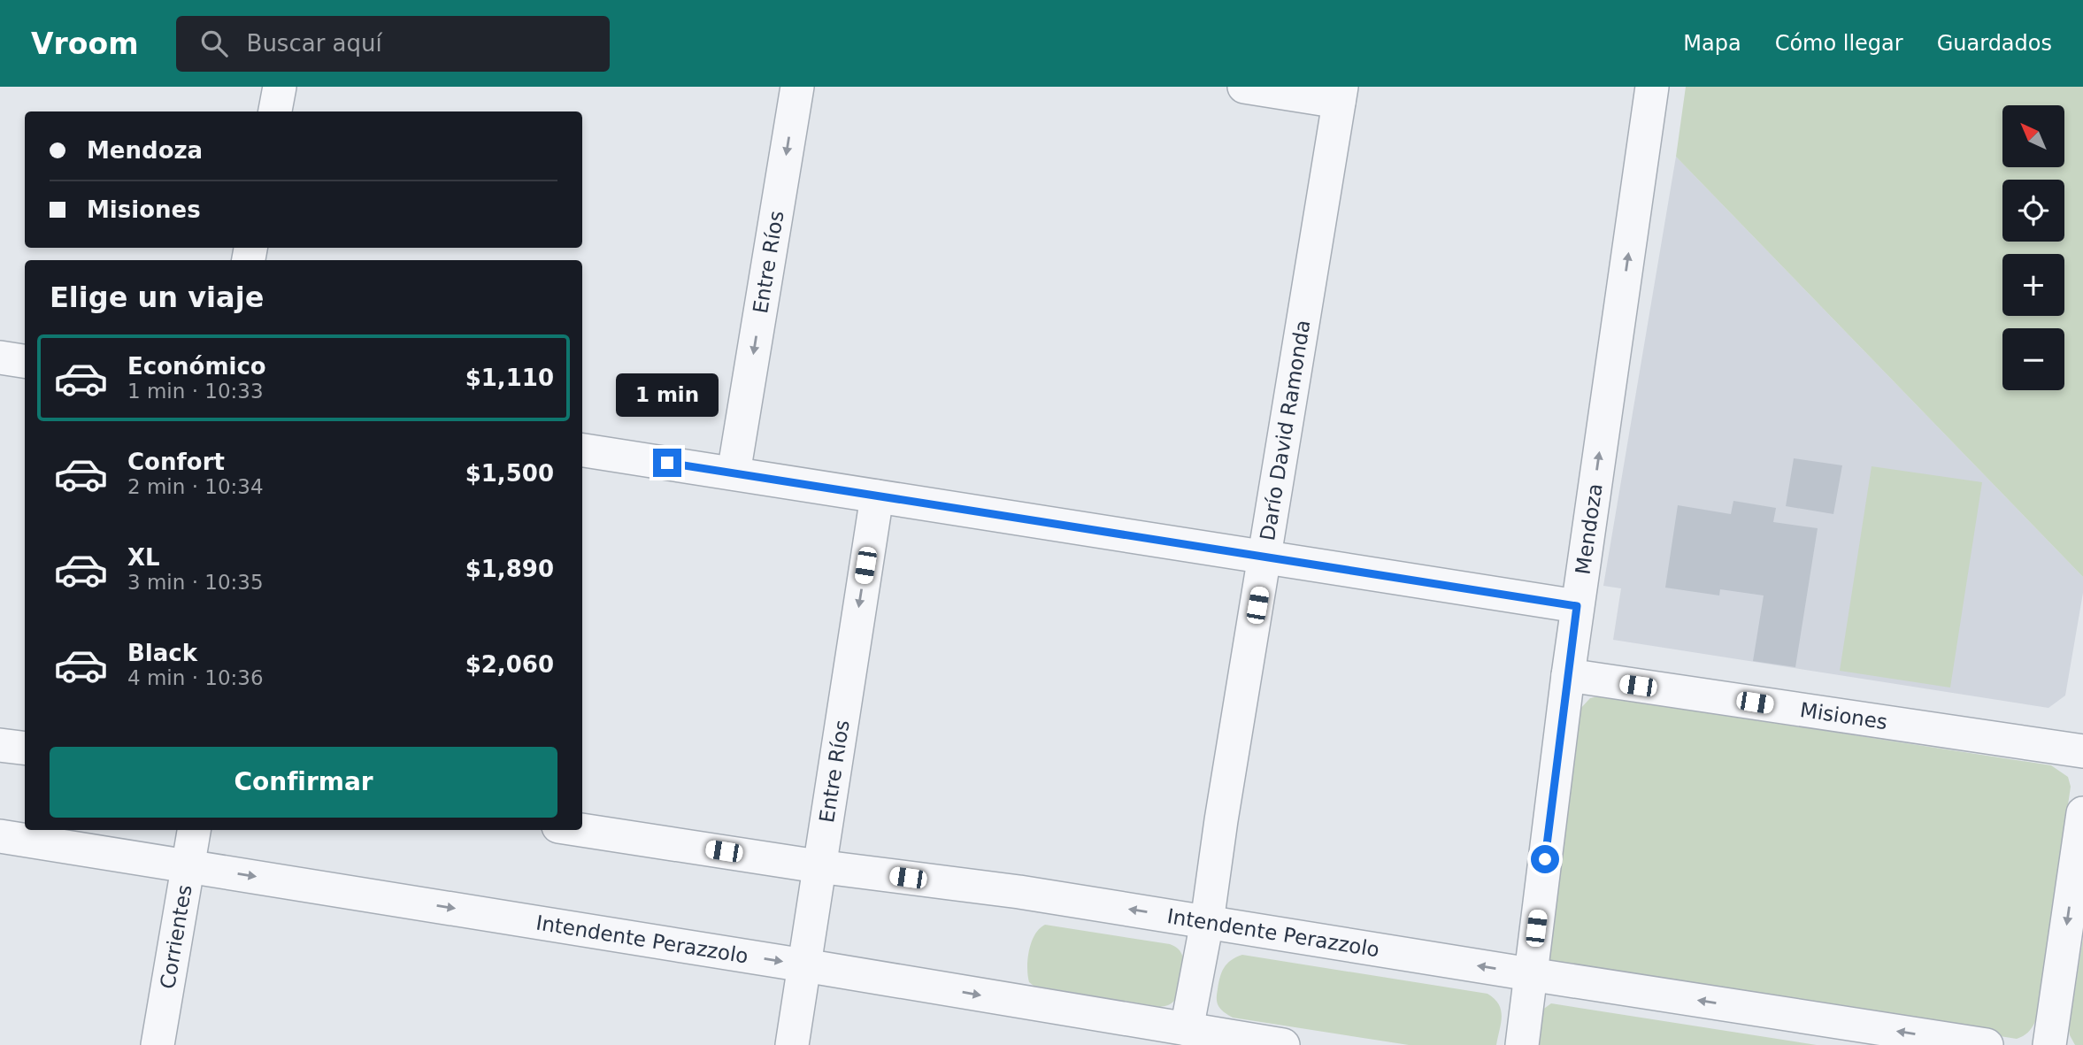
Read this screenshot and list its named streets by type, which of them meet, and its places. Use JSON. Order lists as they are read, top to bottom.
{
  "streets": {
    "street": [
      "Entre Ríos",
      "Darío David Ramonda",
      "Mendoza",
      "Misiones",
      "Intendente Perazzolo",
      "Corrientes"
    ]
  },
  "crossings": [
    ["Entre Ríos", "Intendente Perazzolo"],
    ["Darío David Ramonda", "Intendente Perazzolo"],
    ["Mendoza", "Misiones"],
    ["Mendoza", "Intendente Perazzolo"],
    ["Intendente Perazzolo", "Corrientes"]
  ],
  "one_way": ["Entre Ríos", "Mendoza"],
  "north": "top left",
  "page": {
    "header": "Vroom",
    "search": "Buscar aquí",
    "nav": ["Mapa", "Cómo llegar", "Guardados"],
    "map_buttons": ["+", "−"],
    "banner": ["Mendoza", "Misiones"],
    "heading": "Elige un viaje",
    "list": [
      {
        "name": "Económico",
        "note": "1 min · 10:33",
        "value": "$1,110"
      },
      {
        "name": "Confort",
        "note": "2 min · 10:34",
        "value": "$1,500"
      },
      {
        "name": "XL",
        "note": "3 min · 10:35",
        "value": "$1,890"
      },
      {
        "name": "Black",
        "note": "4 min · 10:36",
        "value": "$2,060"
      }
    ],
    "bubble": "1 min",
    "buttons": "Confirmar"
  }
}
